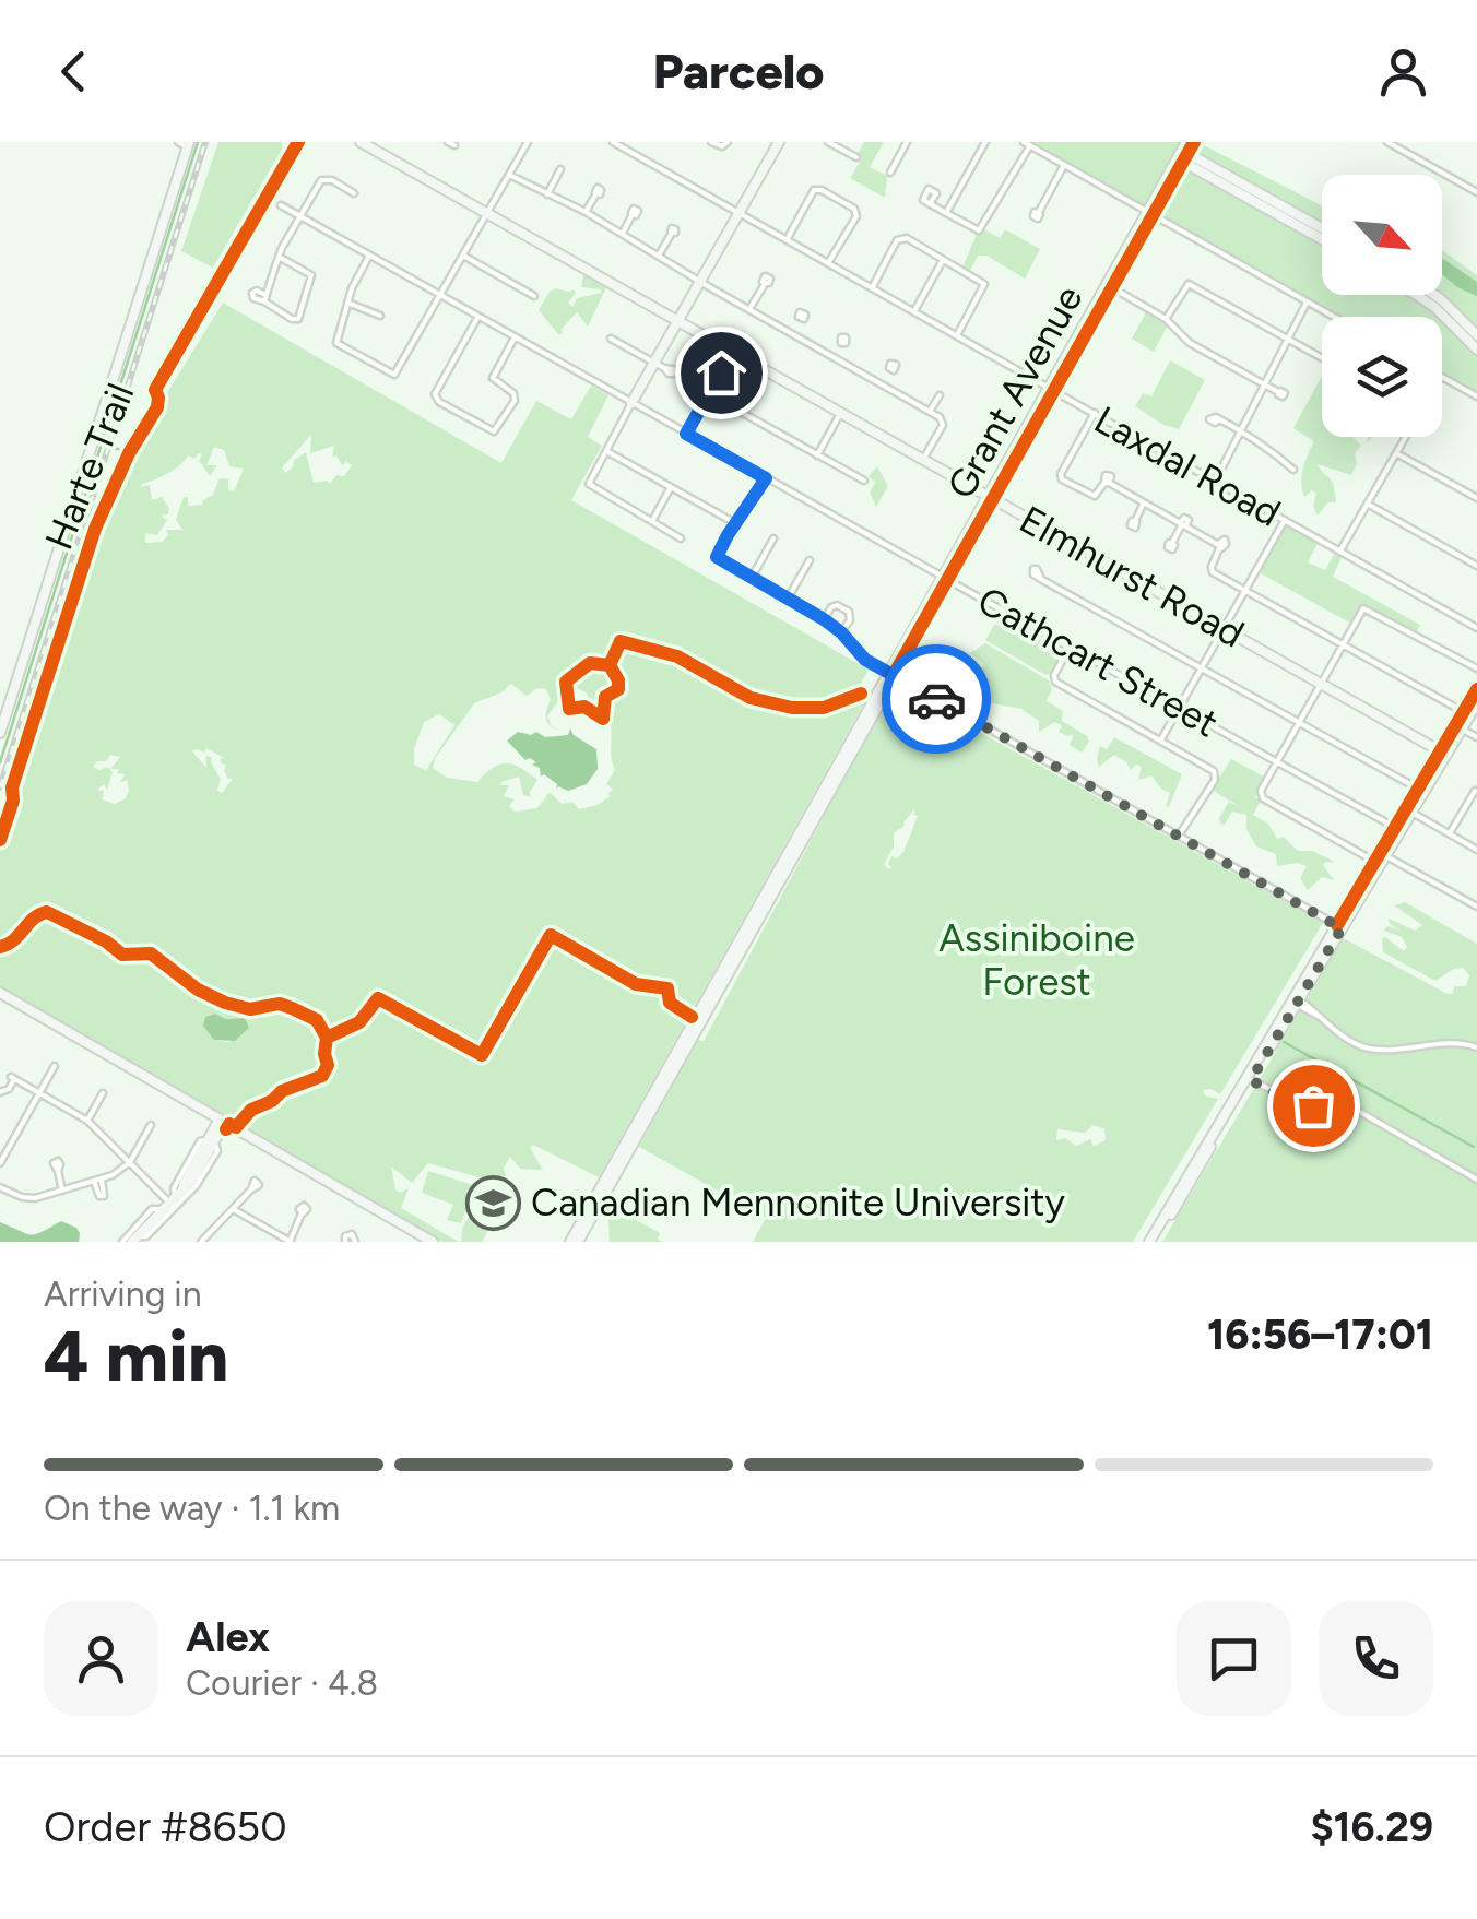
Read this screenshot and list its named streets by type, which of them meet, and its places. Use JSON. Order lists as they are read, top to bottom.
{
  "streets": {
    "main road": ["Grant Avenue", "Elmhurst Road"],
    "street": ["Laxdal Road", "Cathcart Street"],
    "cycle path": ["Harte Trail"]
  },
  "crossings": [
    ["Grant Avenue", "Laxdal Road"],
    ["Grant Avenue", "Elmhurst Road"],
    ["Grant Avenue", "Cathcart Street"]
  ],
  "parks": ["Assiniboine Forest"],
  "places": {
    "school or university": ["Canadian Mennonite University"]
  },
  "north": "bottom right",
  "page": {
    "header": "Parcelo",
    "heading": ["4 min", "Arriving in", "16:56–17:01"],
    "panel": [
      "Alex",
      "Courier · 4.8",
      "Order #8650",
      "$16.29"
    ],
    "bar": "On the way · 1.1 km"
  }
}
